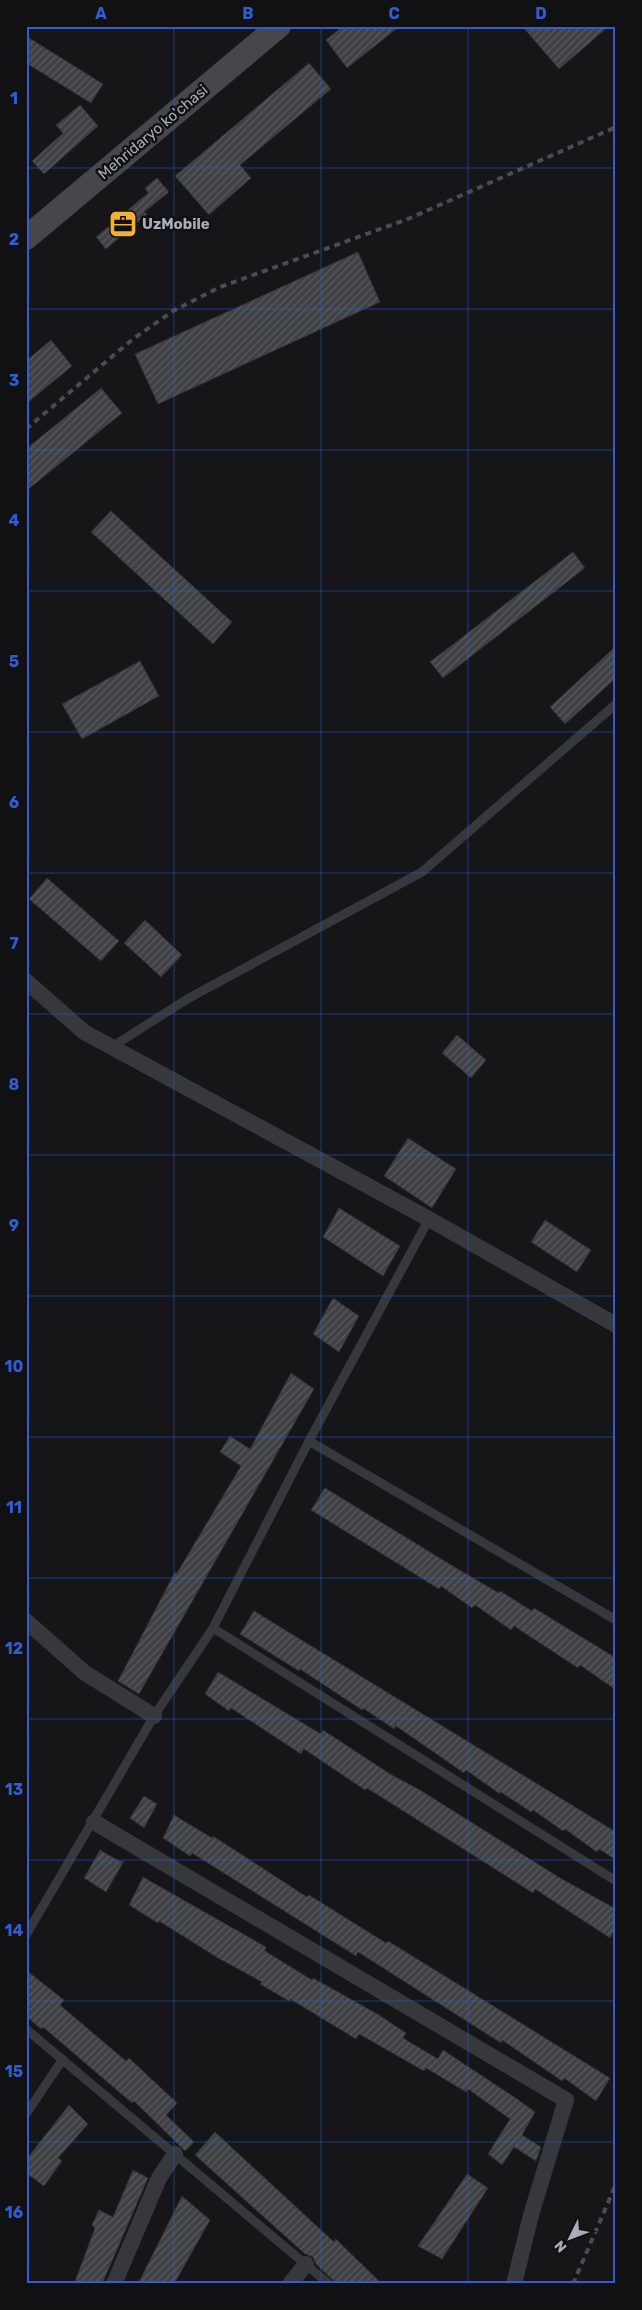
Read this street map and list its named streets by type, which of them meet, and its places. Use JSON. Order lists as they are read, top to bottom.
{
  "streets": {
    "main road": ["Мehridaryo ko'chasi"]
  },
  "places": {
    "office": ["UzMobile"]
  },
  "north": "bottom left",
  "grid": {
    "columns": [
      "A",
      "B",
      "C",
      "D"
    ],
    "rows": [
      "1",
      "2",
      "3",
      "4",
      "5",
      "6",
      "7",
      "8",
      "9",
      "10",
      "11",
      "12",
      "13",
      "14",
      "15",
      "16"
    ]
  }
}
